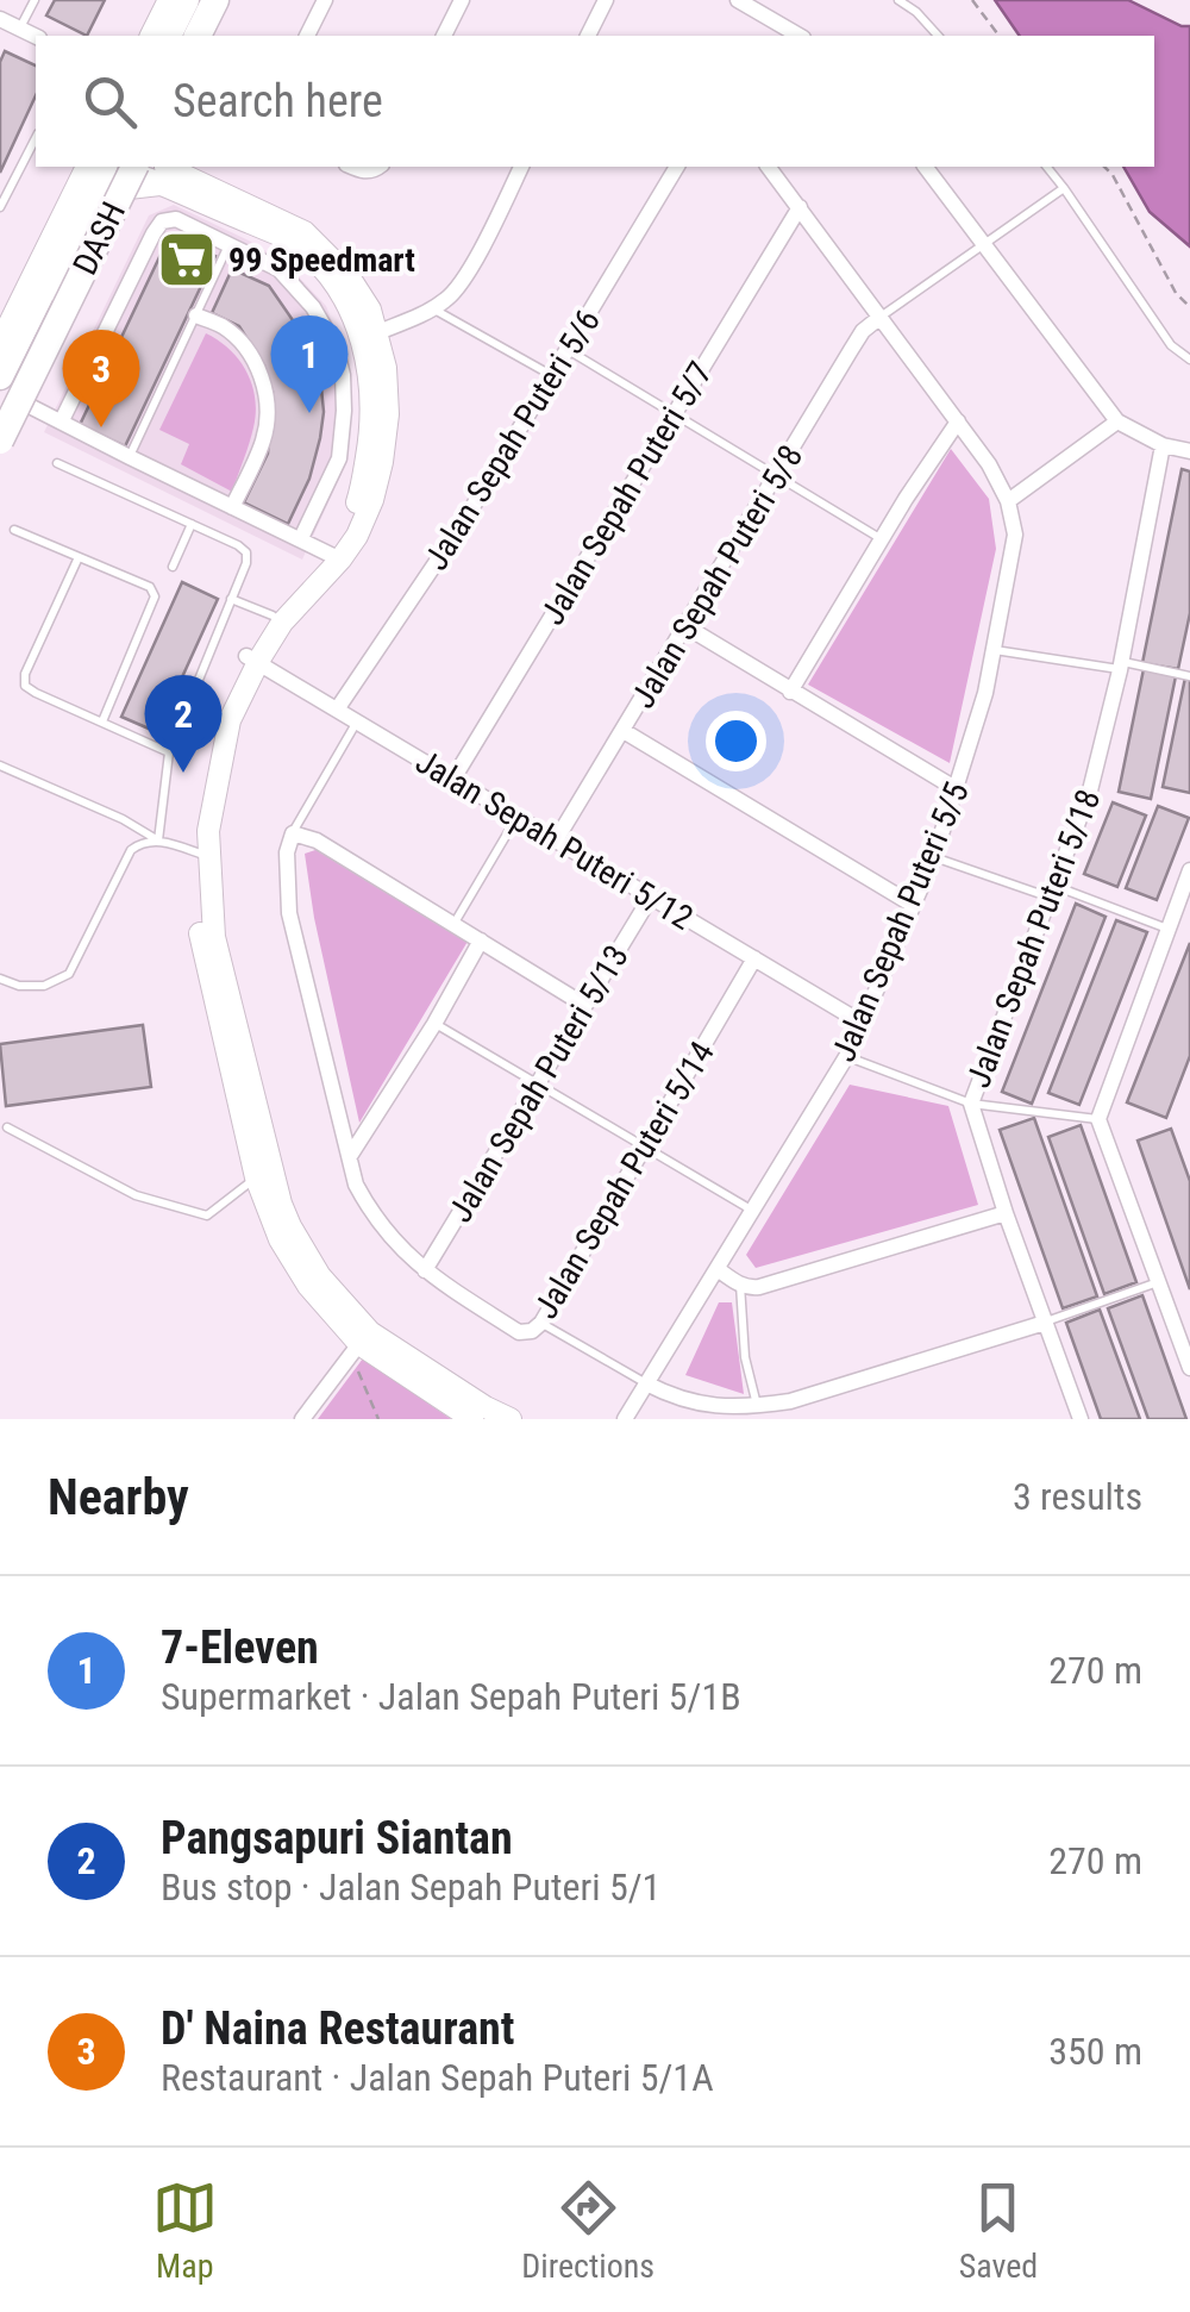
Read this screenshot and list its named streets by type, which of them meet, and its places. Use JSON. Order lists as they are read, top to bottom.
{
  "streets": {
    "highway": ["DASH"],
    "street": [
      "Jalan Sepah Puteri 5/6",
      "Jalan Sepah Puteri 5/7",
      "Jalan Sepah Puteri 5/8",
      "Jalan Sepah Puteri 5/12",
      "Jalan Sepah Puteri 5/5",
      "Jalan Sepah Puteri 5/18",
      "Jalan Sepah Puteri 5/13",
      "Jalan Sepah Puteri 5/14"
    ]
  },
  "crossings": [
    ["Jalan Sepah Puteri 5/6", "Jalan Sepah Puteri 5/12"],
    ["Jalan Sepah Puteri 5/7", "Jalan Sepah Puteri 5/12"],
    ["Jalan Sepah Puteri 5/7", "Jalan Sepah Puteri 5/5"],
    ["Jalan Sepah Puteri 5/8", "Jalan Sepah Puteri 5/12"],
    ["Jalan Sepah Puteri 5/8", "Jalan Sepah Puteri 5/5"],
    ["Jalan Sepah Puteri 5/12", "Jalan Sepah Puteri 5/5"],
    ["Jalan Sepah Puteri 5/12", "Jalan Sepah Puteri 5/13"],
    ["Jalan Sepah Puteri 5/12", "Jalan Sepah Puteri 5/14"],
    ["Jalan Sepah Puteri 5/13", "Jalan Sepah Puteri 5/14"]
  ],
  "places": {
    "supermarket": ["99 Speedmart"]
  },
  "page": {
    "search": "Search here",
    "pins": ["1", "3", "2"],
    "heading": ["Nearby", "3 results"],
    "list": [
      {
        "mark": "1",
        "name": "7-Eleven",
        "note": "Supermarket · Jalan Sepah Puteri 5/1B",
        "value": "270 m"
      },
      {
        "mark": "2",
        "name": "Pangsapuri Siantan",
        "note": "Bus stop · Jalan Sepah Puteri 5/1",
        "value": "270 m"
      },
      {
        "mark": "3",
        "name": "D' Naina Restaurant",
        "note": "Restaurant · Jalan Sepah Puteri 5/1A",
        "value": "350 m"
      }
    ],
    "nav": ["Map", "Directions", "Saved"]
  }
}
